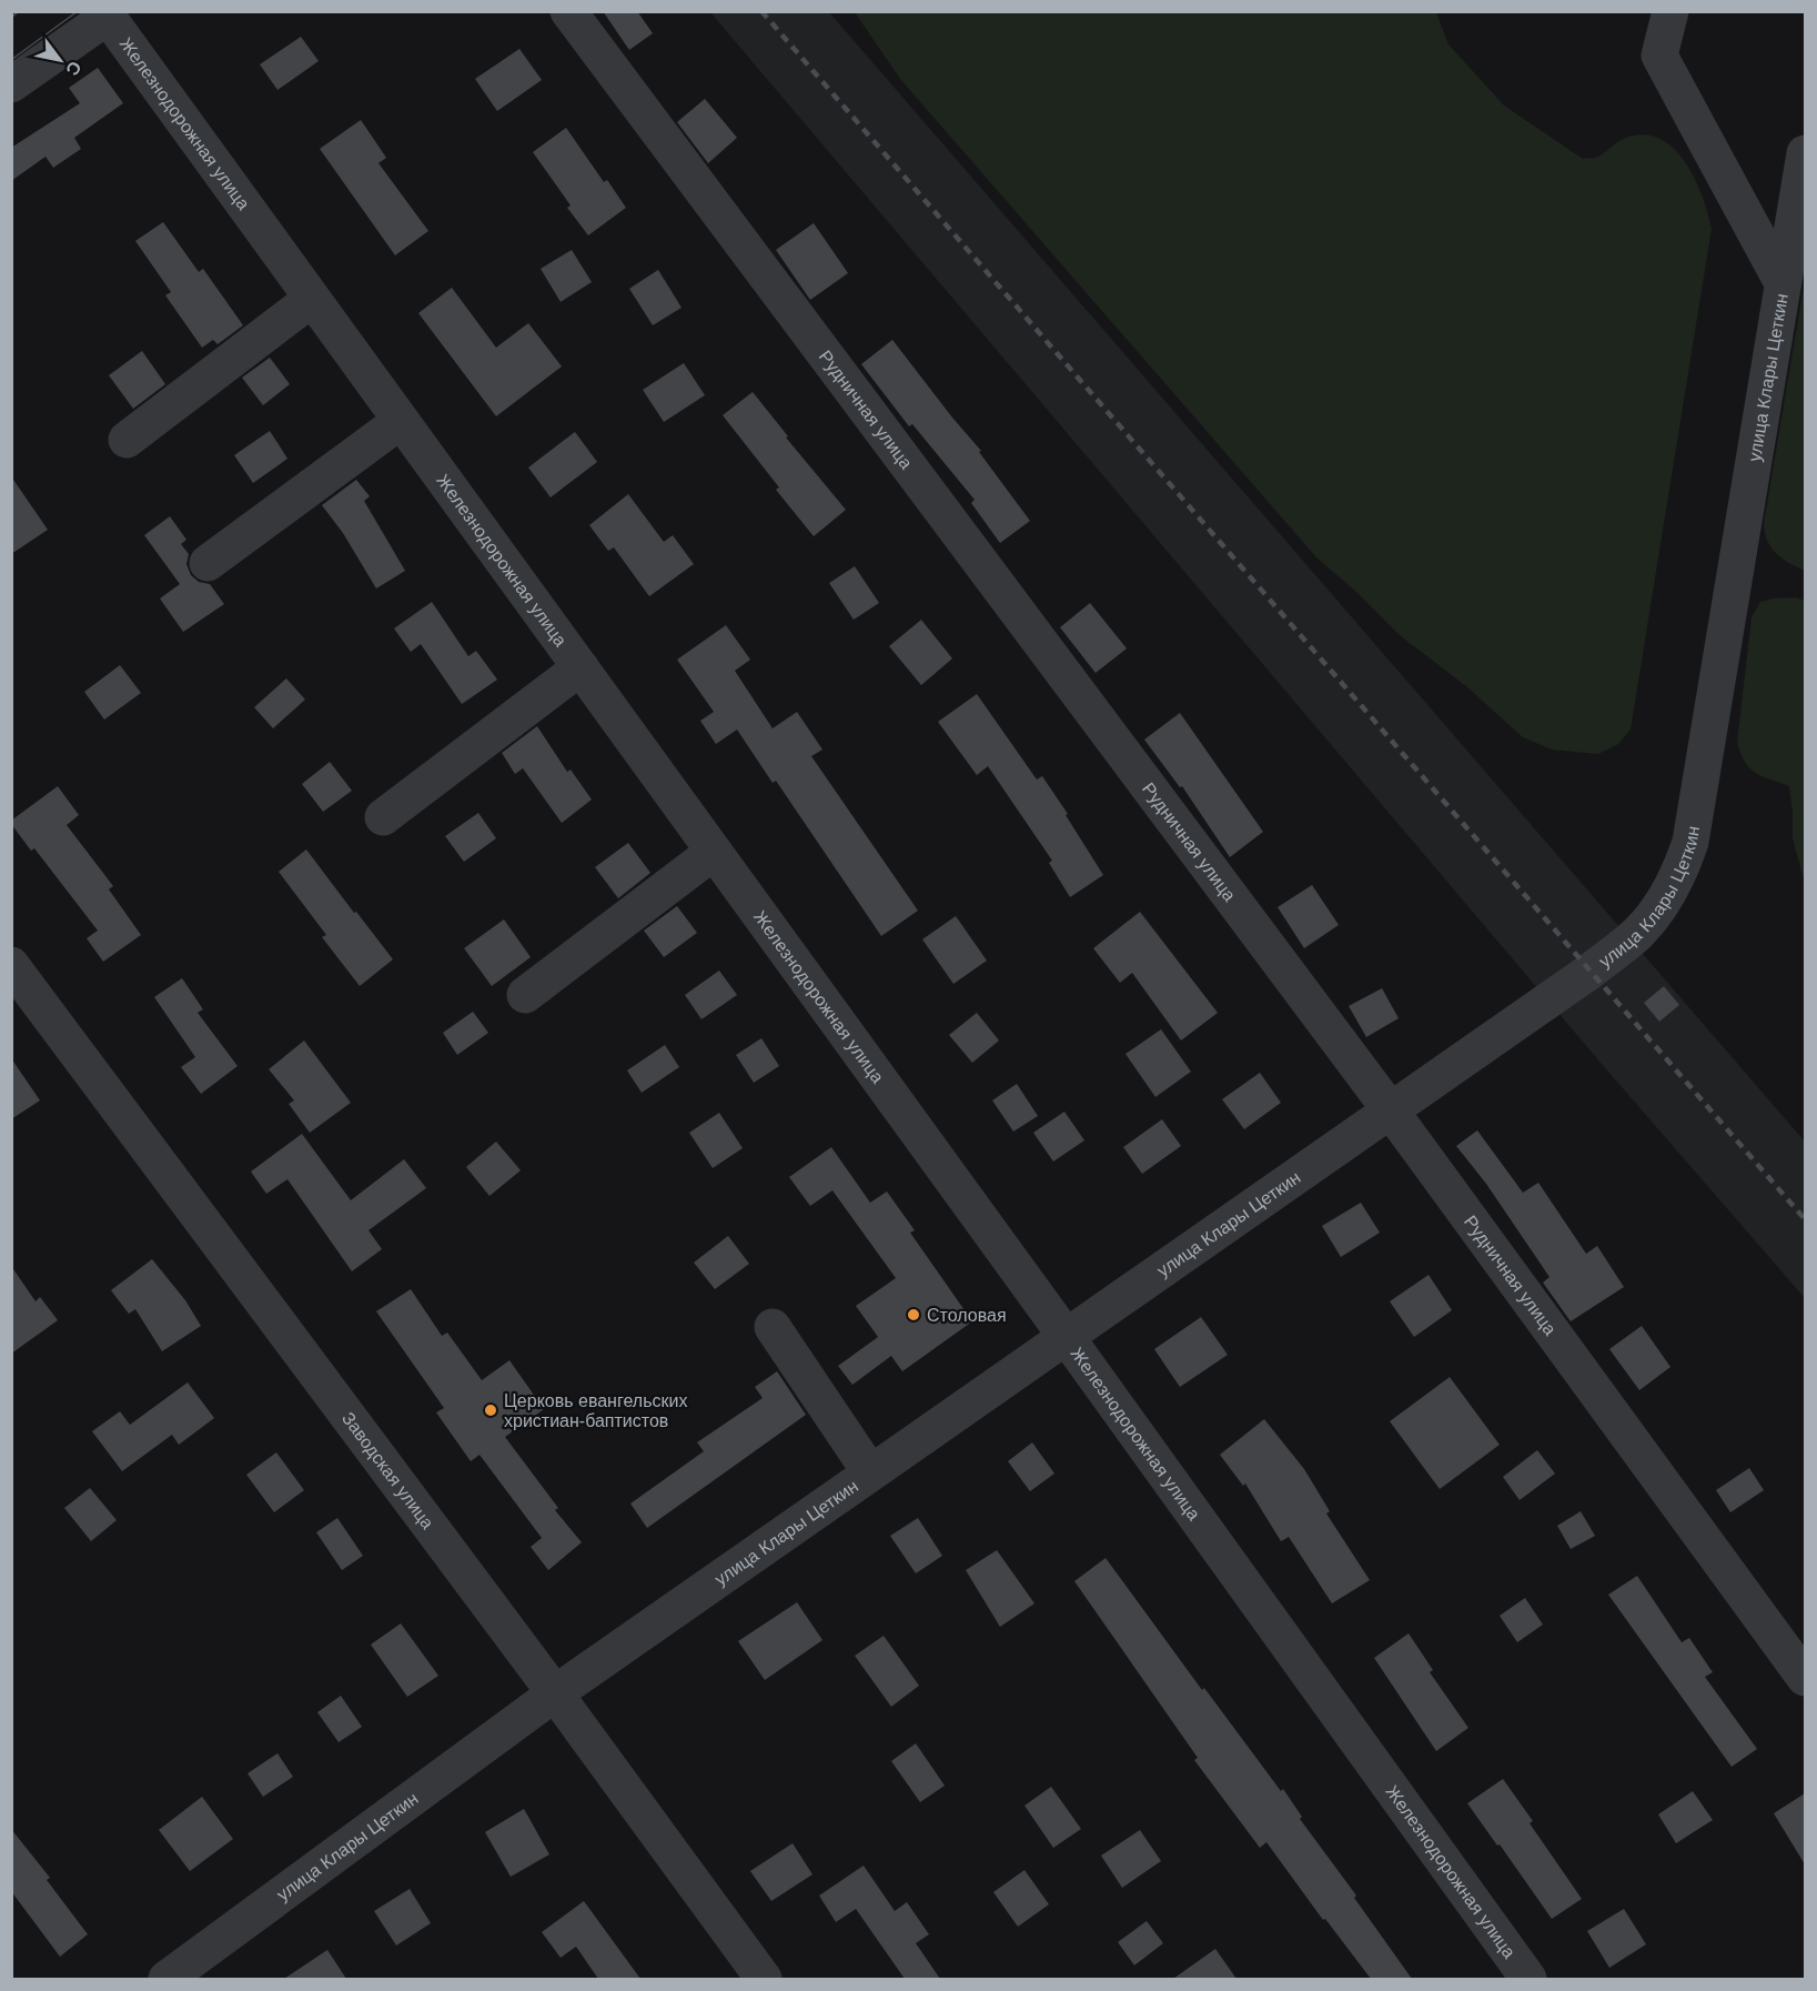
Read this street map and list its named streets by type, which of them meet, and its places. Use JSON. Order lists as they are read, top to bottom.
{
  "streets": {
    "street": [
      "Железнодорожная улица",
      "улица Клары Цеткин",
      "Рудничная улица",
      "Заводская улица"
    ]
  },
  "crossings": [
    ["Железнодорожная улица", "улица Клары Цеткин"],
    ["улица Клары Цеткин", "Рудничная улица"],
    ["улица Клары Цеткин", "Заводская улица"]
  ],
  "places": ["Столовая", "Церковь евангельских христиан-баптистов"],
  "north": "bottom right"
}
